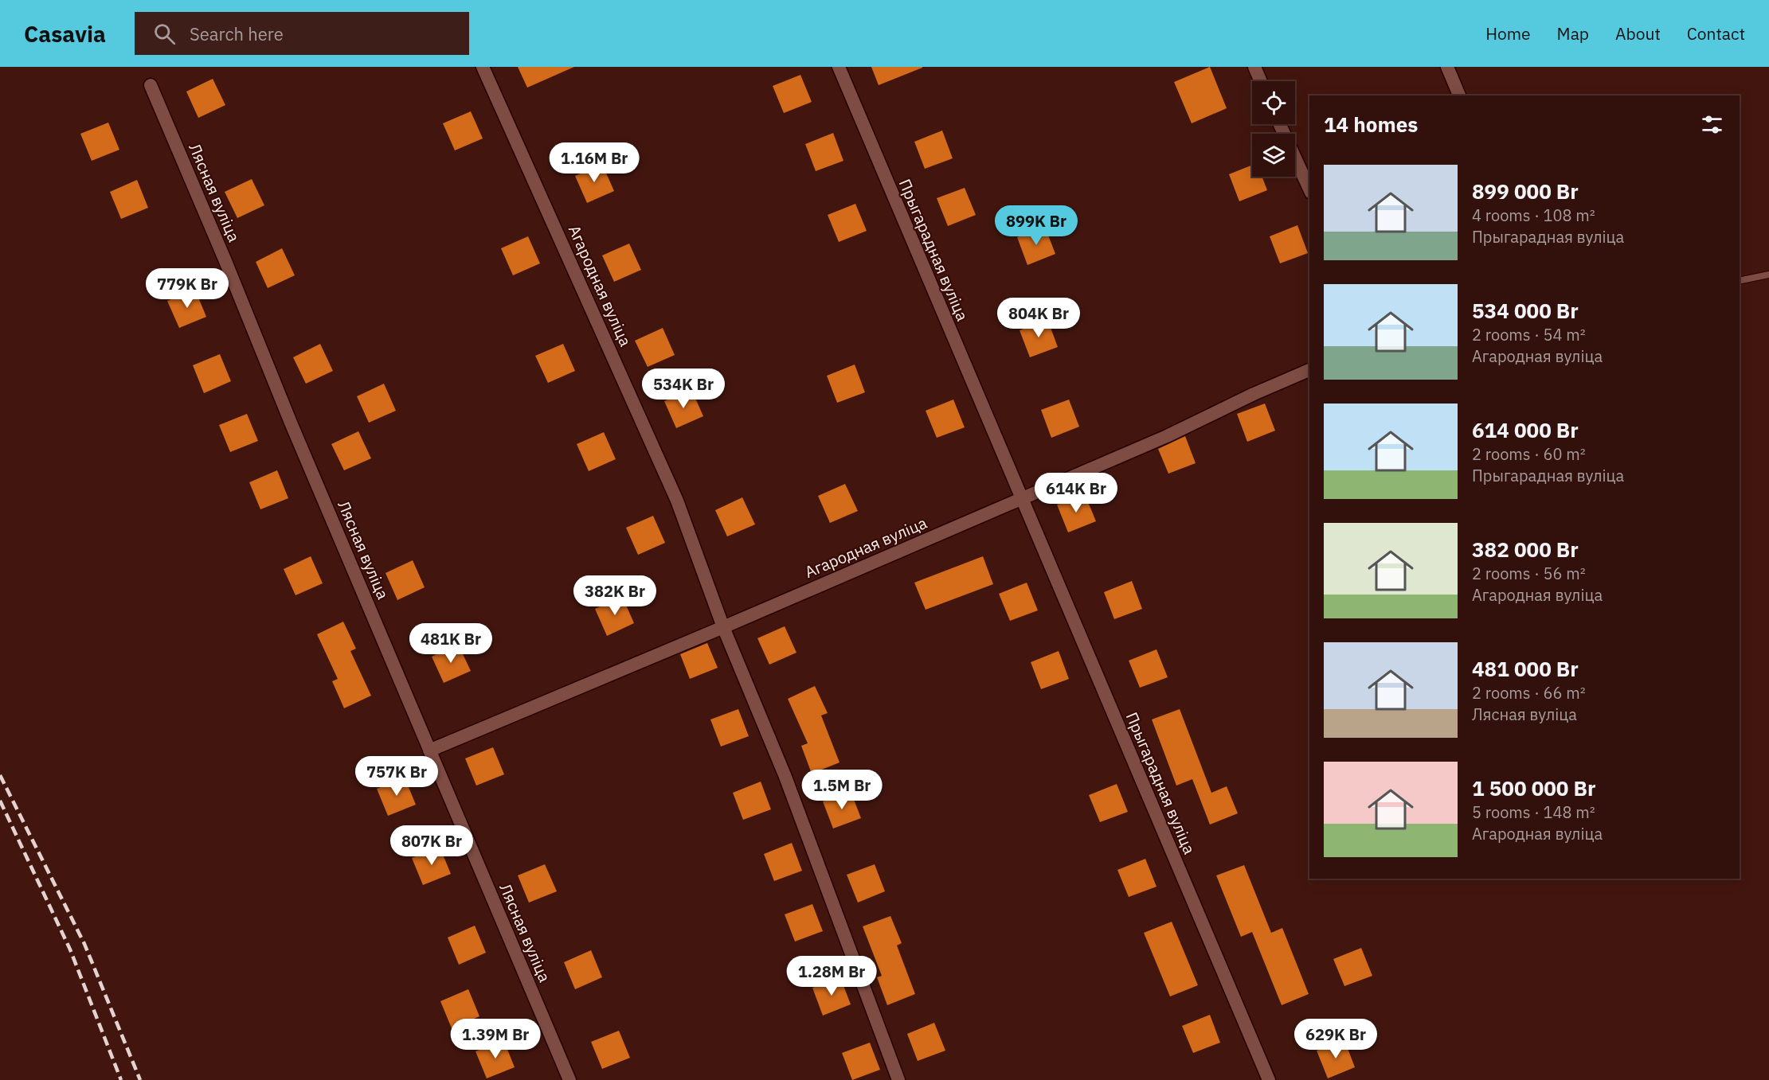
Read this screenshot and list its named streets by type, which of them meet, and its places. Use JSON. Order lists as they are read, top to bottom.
{
  "streets": {
    "street": ["Лясная вуліца", "Прыгарадная вуліца", "Агародная вуліца"]
  },
  "crossings": [
    ["Прыгарадная вуліца", "Агародная вуліца"]
  ],
  "page": {
    "header": "Casavia",
    "search": "Search here",
    "nav": [
      "Home",
      "Map",
      "About",
      "Contact"
    ],
    "heading": "14 homes",
    "price": [
      "1.16M Br",
      "899K Br",
      "779K Br",
      "804K Br",
      "534K Br",
      "614K Br",
      "382K Br",
      "481K Br",
      "757K Br",
      "1.5M Br",
      "807K Br",
      "1.28M Br",
      "1.39M Br",
      "629K Br"
    ],
    "list": [
      {
        "name": "899 000 Br",
        "note": "4 rooms · 108 m² · Прыгарадная вуліца"
      },
      {
        "name": "534 000 Br",
        "note": "2 rooms · 54 m² · Агародная вуліца"
      },
      {
        "name": "614 000 Br",
        "note": "2 rooms · 60 m² · Прыгарадная вуліца"
      },
      {
        "name": "382 000 Br",
        "note": "2 rooms · 56 m² · Агародная вуліца"
      },
      {
        "name": "481 000 Br",
        "note": "2 rooms · 66 m² · Лясная вуліца"
      },
      {
        "name": "1 500 000 Br",
        "note": "5 rooms · 148 m² · Агародная вуліца"
      }
    ]
  }
}
